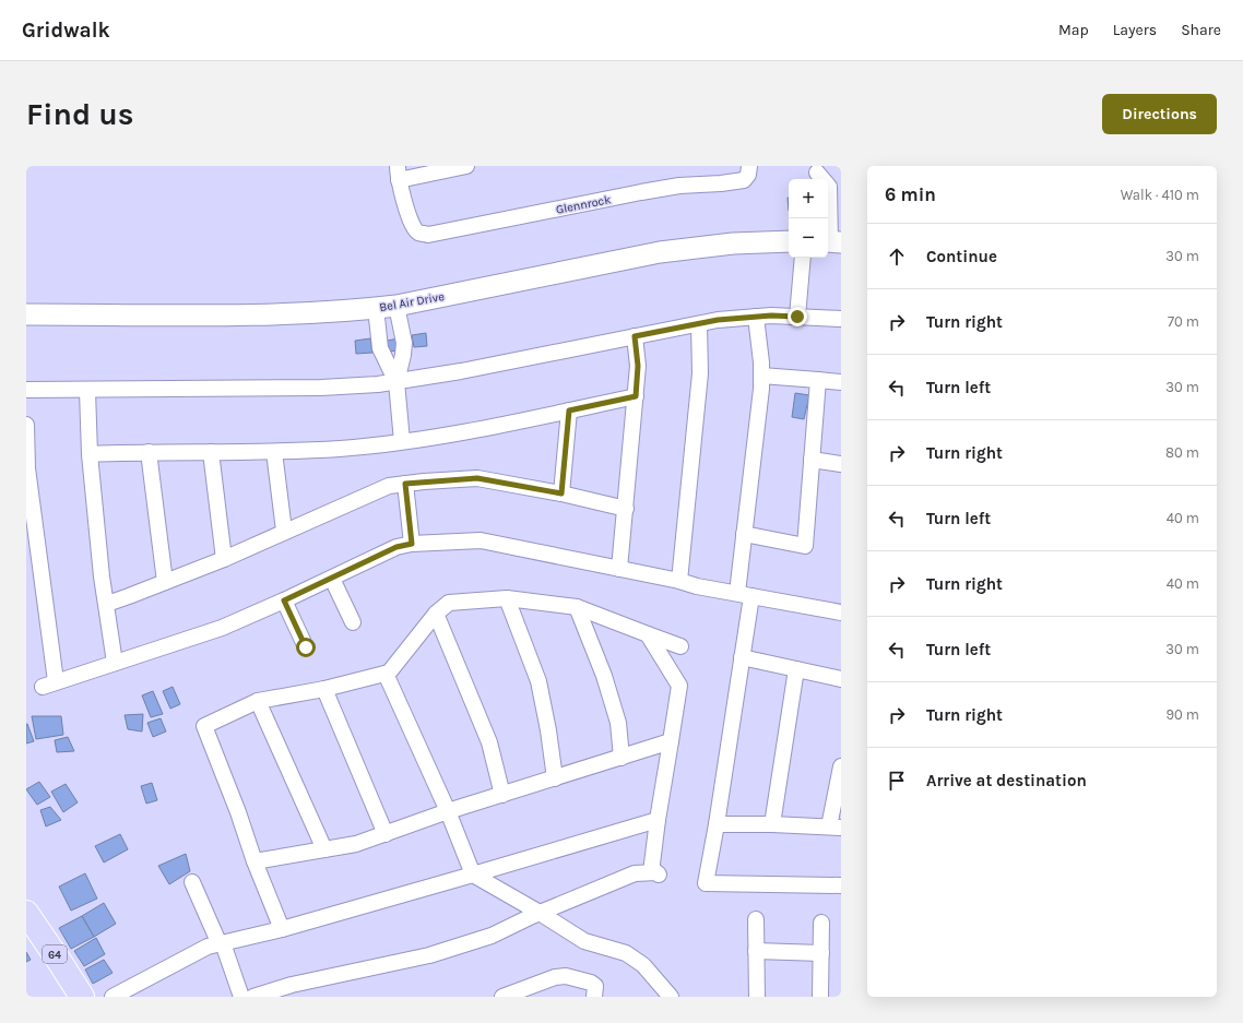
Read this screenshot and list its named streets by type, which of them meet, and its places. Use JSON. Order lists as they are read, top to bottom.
{
  "streets": {
    "main road": ["64"],
    "street": ["Glennrock", "Bel Air Drive"]
  },
  "page": {
    "header": "Gridwalk",
    "nav": ["Map", "Layers", "Share"],
    "buttons": "Directions",
    "title": "Find us",
    "heading": ["6 min", "Walk · 410 m"],
    "map_buttons": ["+", "−"],
    "list": [
      ["Continue", "30 m"],
      ["Turn right", "70 m"],
      ["Turn left", "30 m"],
      ["Turn right", "80 m"],
      ["Turn left", "40 m"],
      ["Turn right", "40 m"],
      ["Turn left", "30 m"],
      ["Turn right", "90 m"],
      "Arrive at destination"
    ]
  }
}
